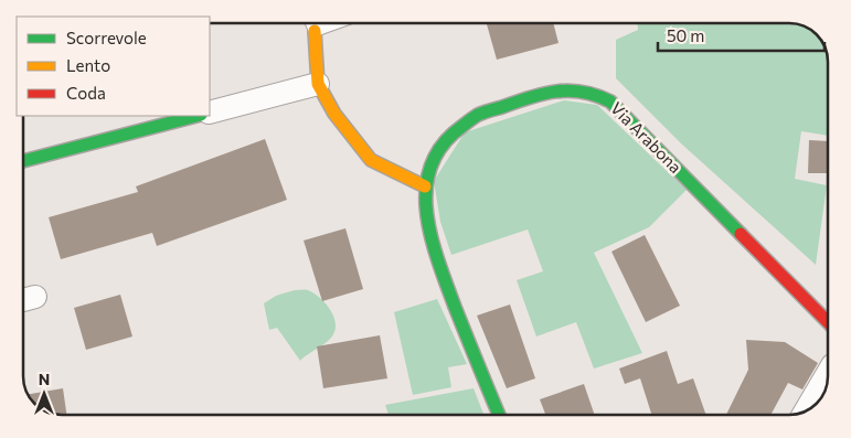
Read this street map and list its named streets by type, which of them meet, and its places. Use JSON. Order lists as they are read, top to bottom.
{
  "streets": {
    "main road": ["Via Arabona"]
  },
  "legend": ["Scorrevole", "Lento", "Coda"],
  "scale_bar": "50 m",
  "north": "top"
}
